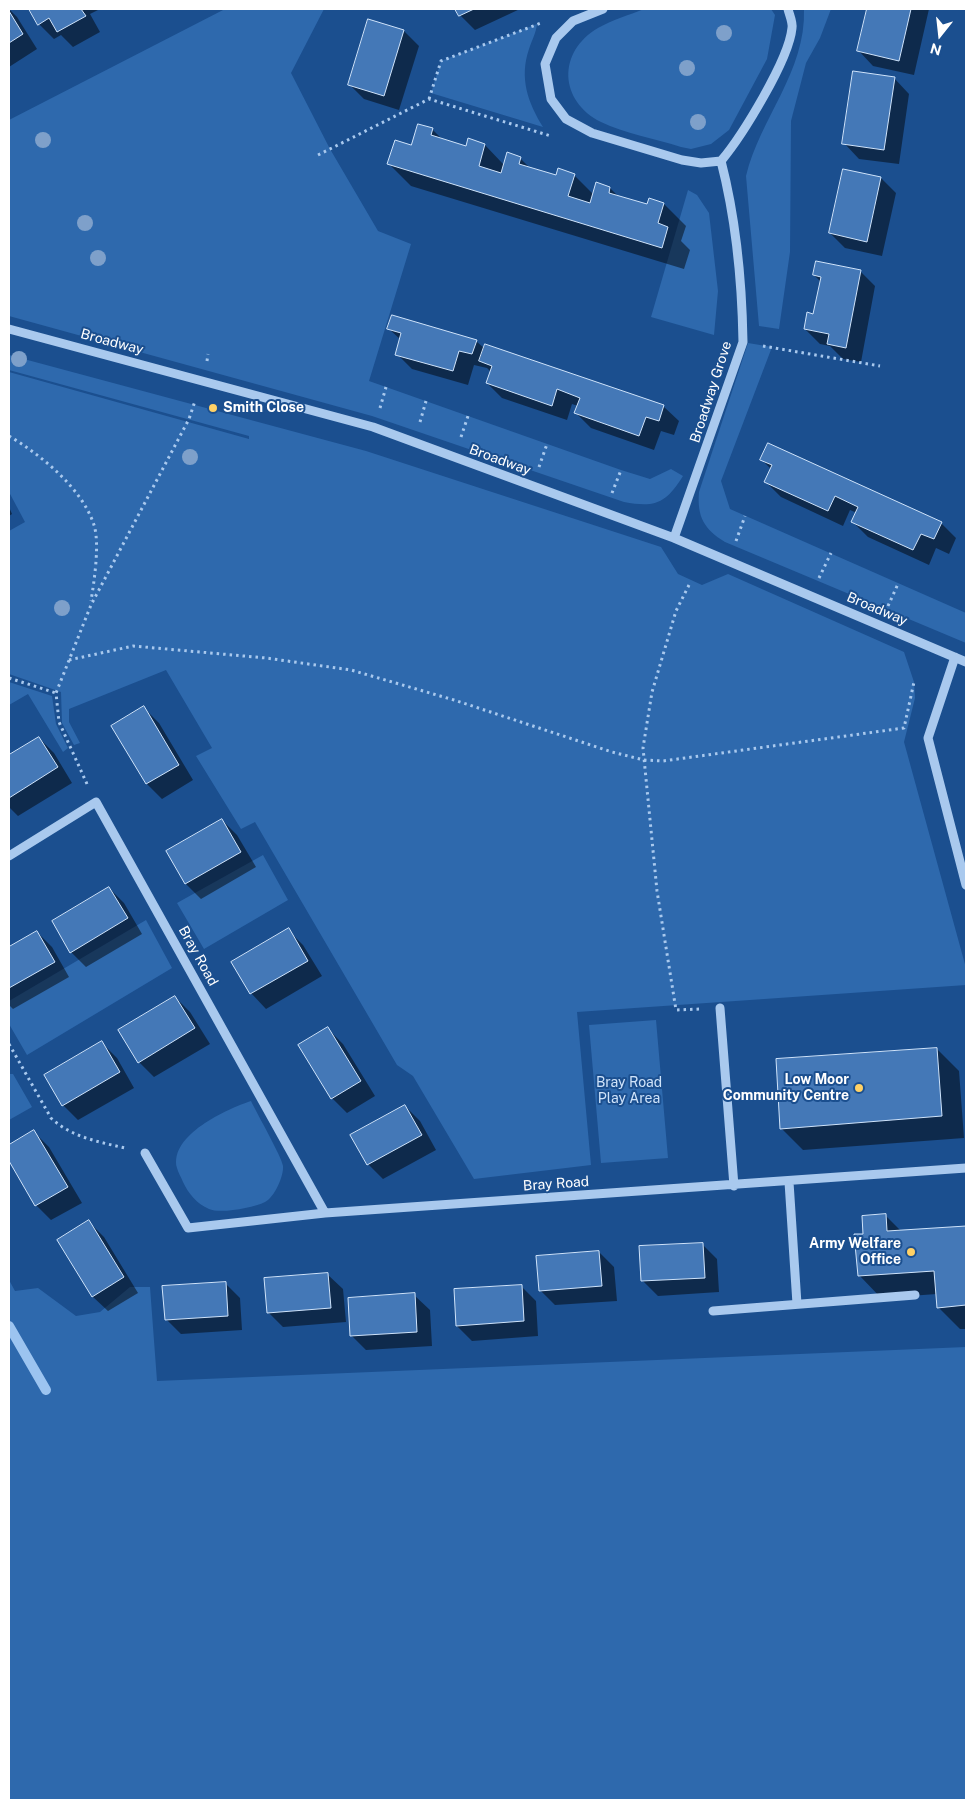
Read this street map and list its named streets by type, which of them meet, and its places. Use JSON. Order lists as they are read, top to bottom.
{
  "streets": {
    "street": ["Broadway", "Broadway Grove", "Bray Road"]
  },
  "crossings": [
    ["Broadway", "Broadway Grove"]
  ],
  "parks": ["Bray Road Play Area"],
  "places": ["Smith Close", "Low Moor Community Centre", "Army Welfare Office"],
  "north": "bottom"
}
